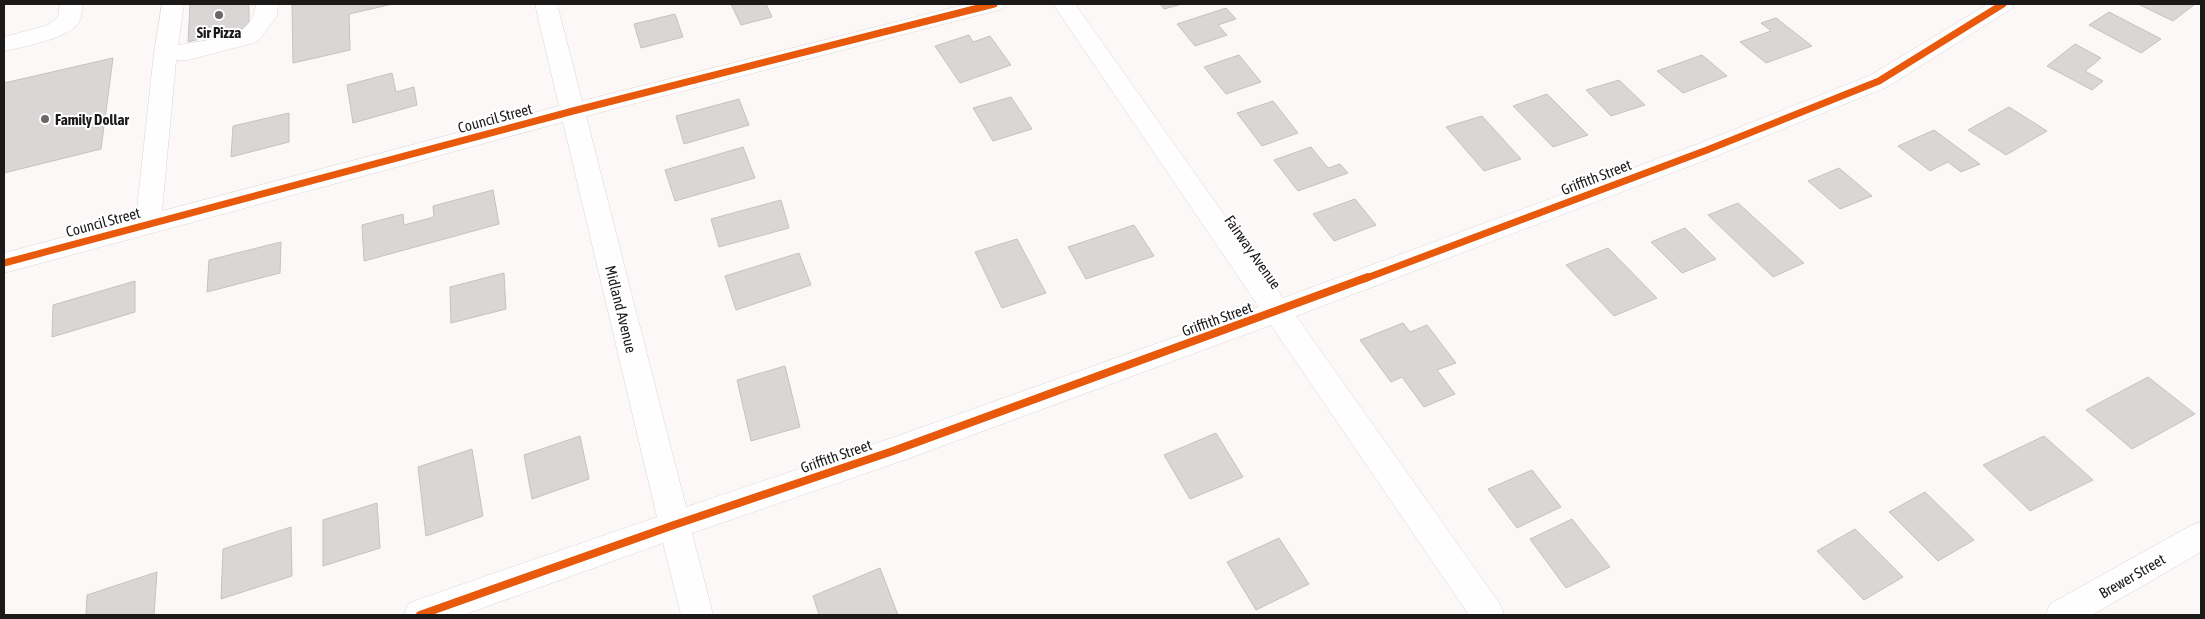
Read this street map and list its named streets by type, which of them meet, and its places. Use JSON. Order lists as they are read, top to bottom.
{
  "streets": {
    "street": [
      "Council Street",
      "Griffith Street",
      "Fairway Avenue",
      "Midland Avenue",
      "Brewer Street"
    ]
  },
  "crossings": [
    ["Council Street", "Midland Avenue"],
    ["Griffith Street", "Fairway Avenue"],
    ["Griffith Street", "Midland Avenue"]
  ],
  "places": ["Sir Pizza", "Family Dollar"]
}
